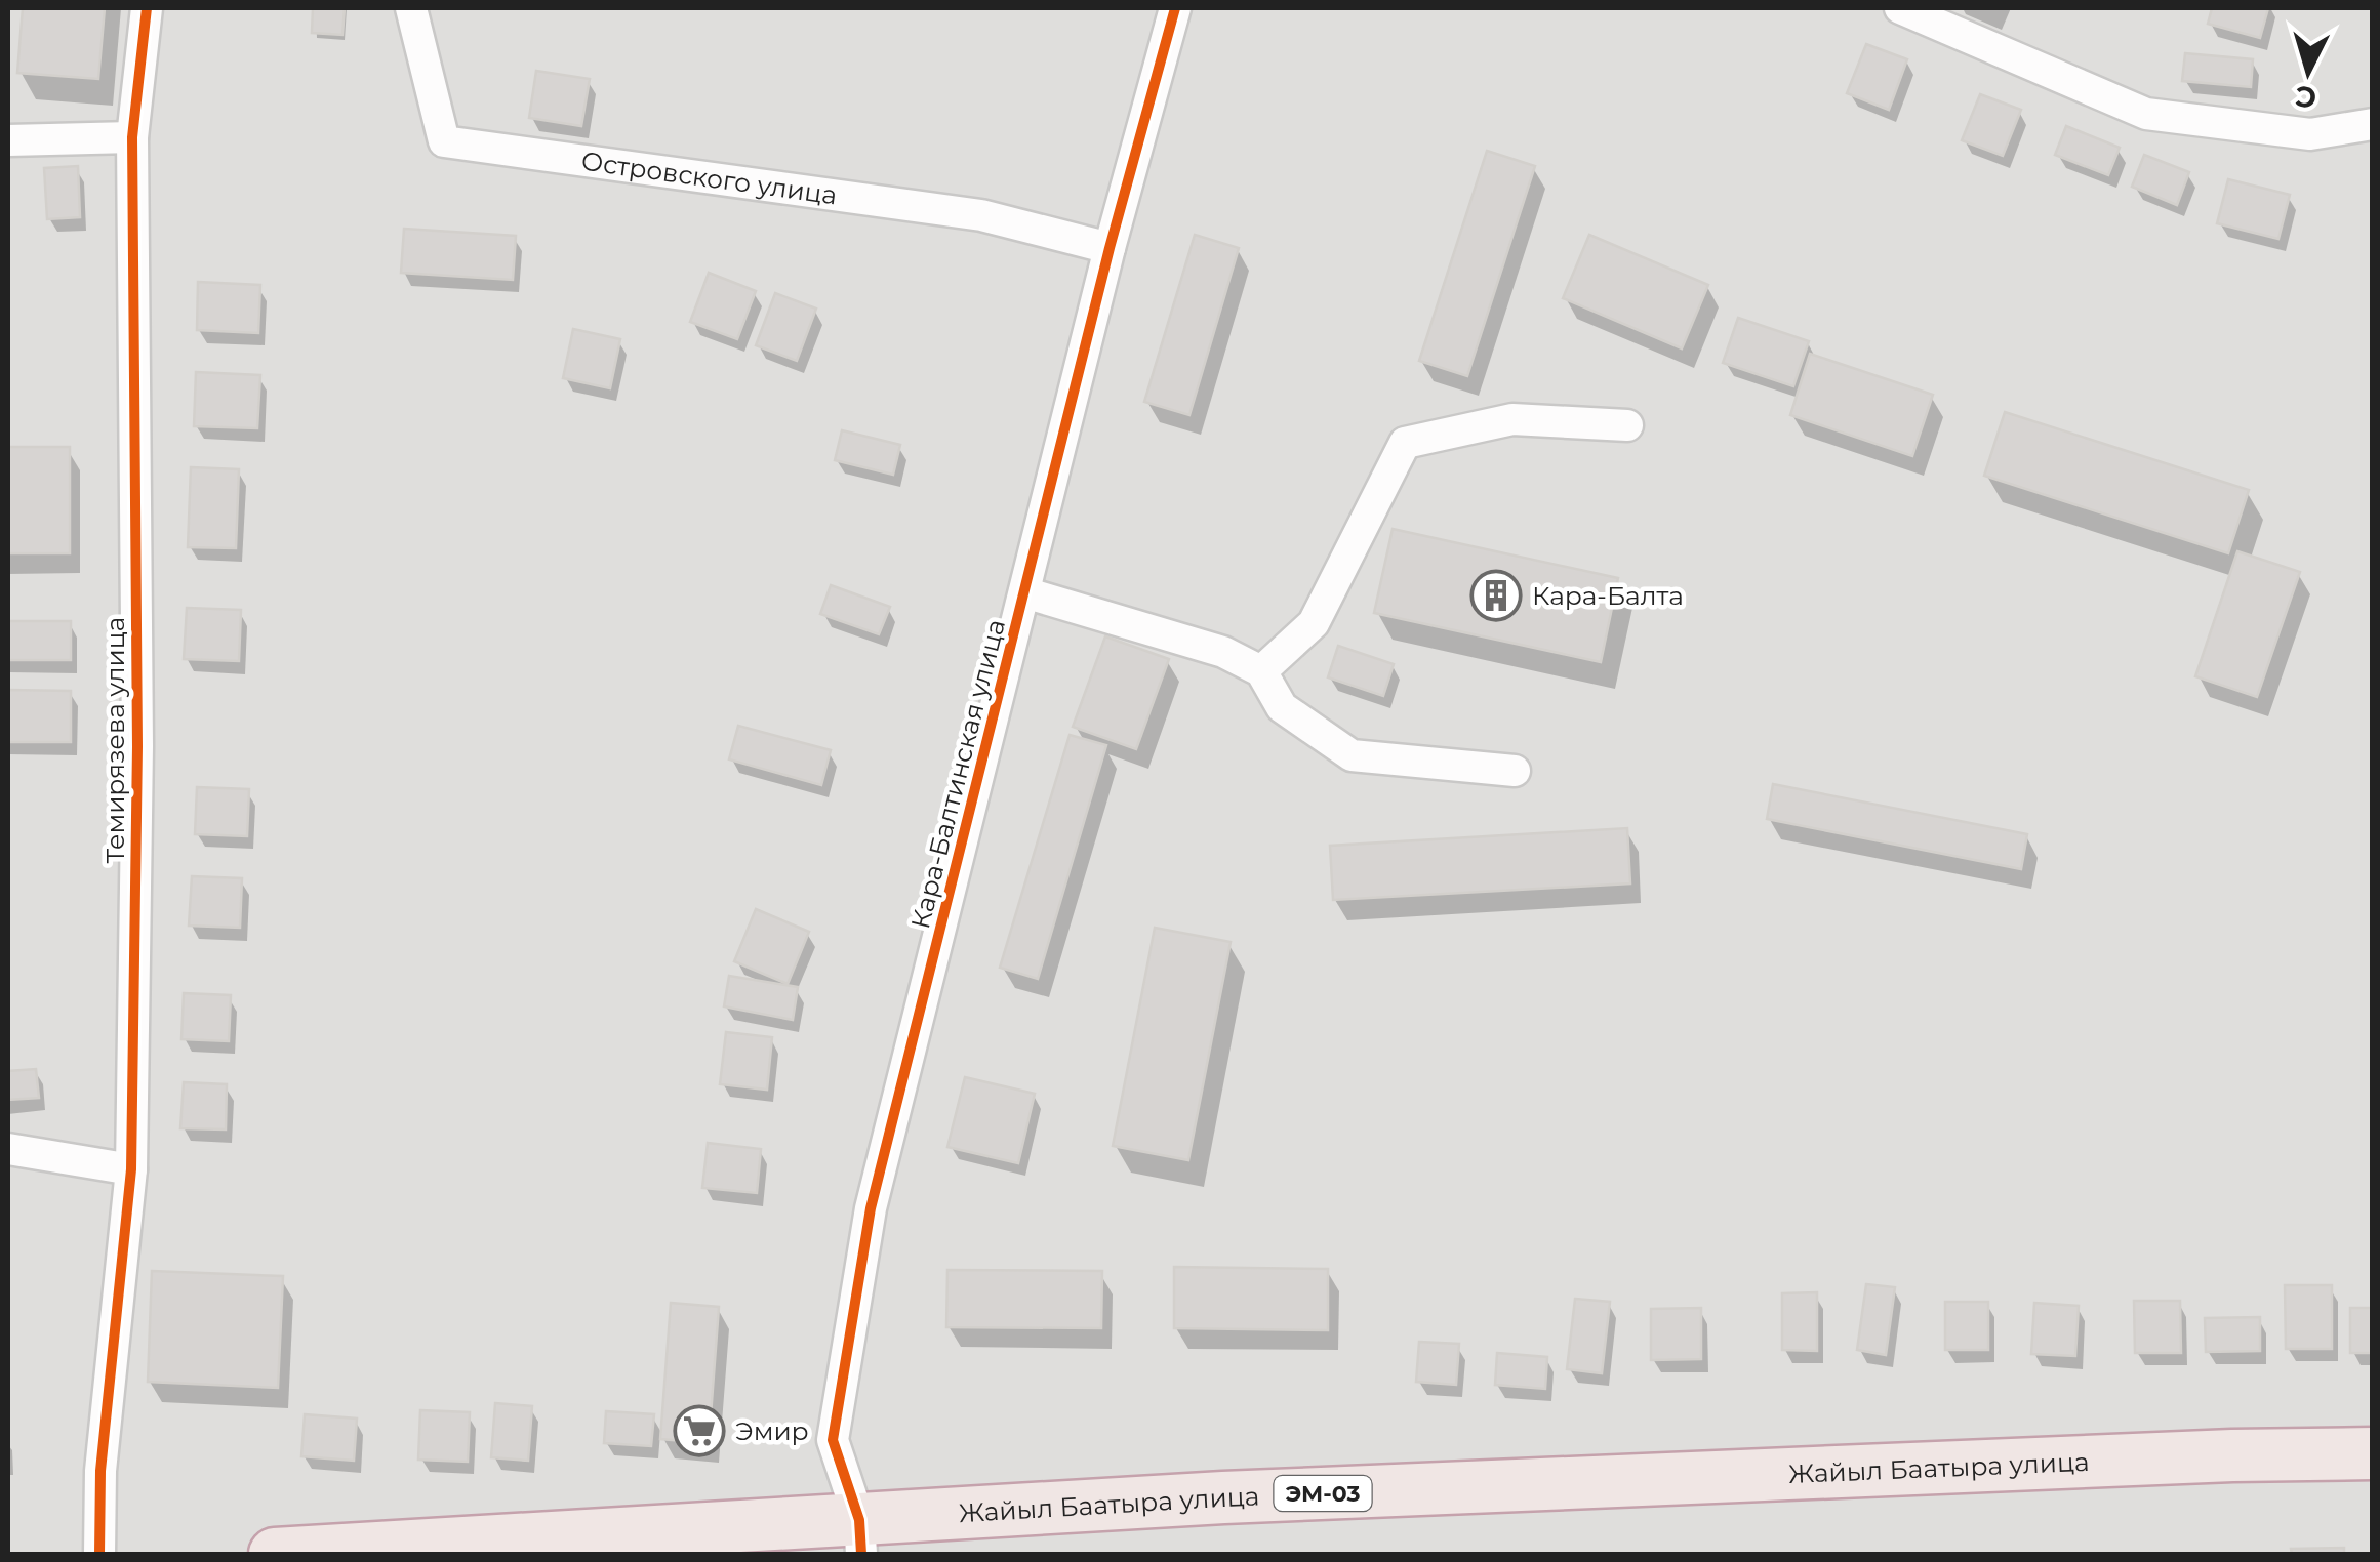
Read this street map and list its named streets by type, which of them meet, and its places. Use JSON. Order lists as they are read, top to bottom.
{
  "streets": {
    "highway": ["Жайыл Баатыра улица", "ЭМ-03"],
    "street": ["Островского улица", "Темирязева улица", "Кара-Балтинская улица"]
  },
  "crossings": [
    ["Островского улица", "Кара-Балтинская улица"],
    ["Кара-Балтинская улица", "Жайыл Баатыра улица"]
  ],
  "places": {
    "building": ["Кара-Балта"],
    "supermarket": ["Эмир"]
  },
  "north": "bottom"
}
